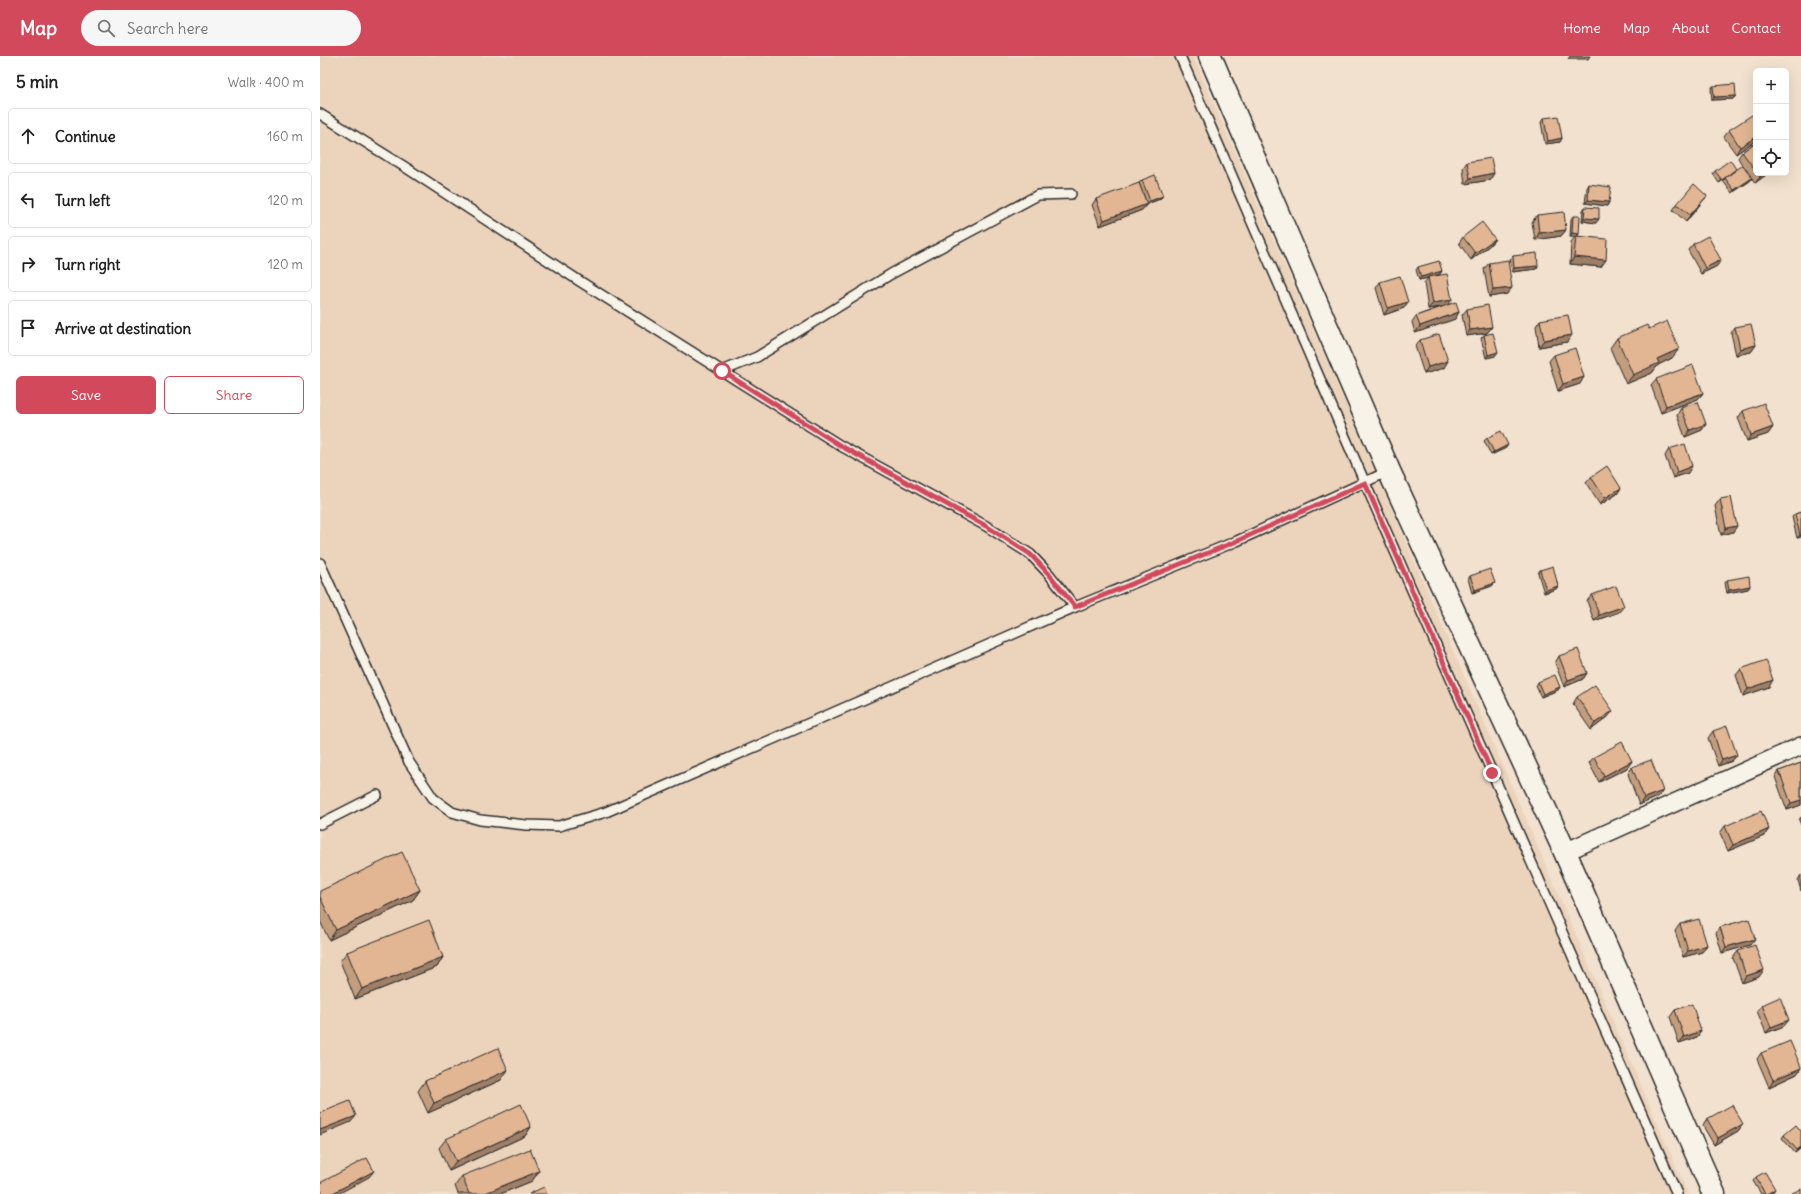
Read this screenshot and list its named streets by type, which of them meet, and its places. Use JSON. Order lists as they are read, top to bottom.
{
  "page": {
    "header": "Map",
    "search": "Search here",
    "nav": [
      "Home",
      "Map",
      "About",
      "Contact"
    ],
    "heading": ["5 min", "Walk · 400 m"],
    "map_buttons": ["+", "−"],
    "list": [
      ["Continue", "160 m"],
      ["Turn left", "120 m"],
      ["Turn right", "120 m"],
      "Arrive at destination"
    ],
    "buttons": ["Save", "Share"]
  }
}
